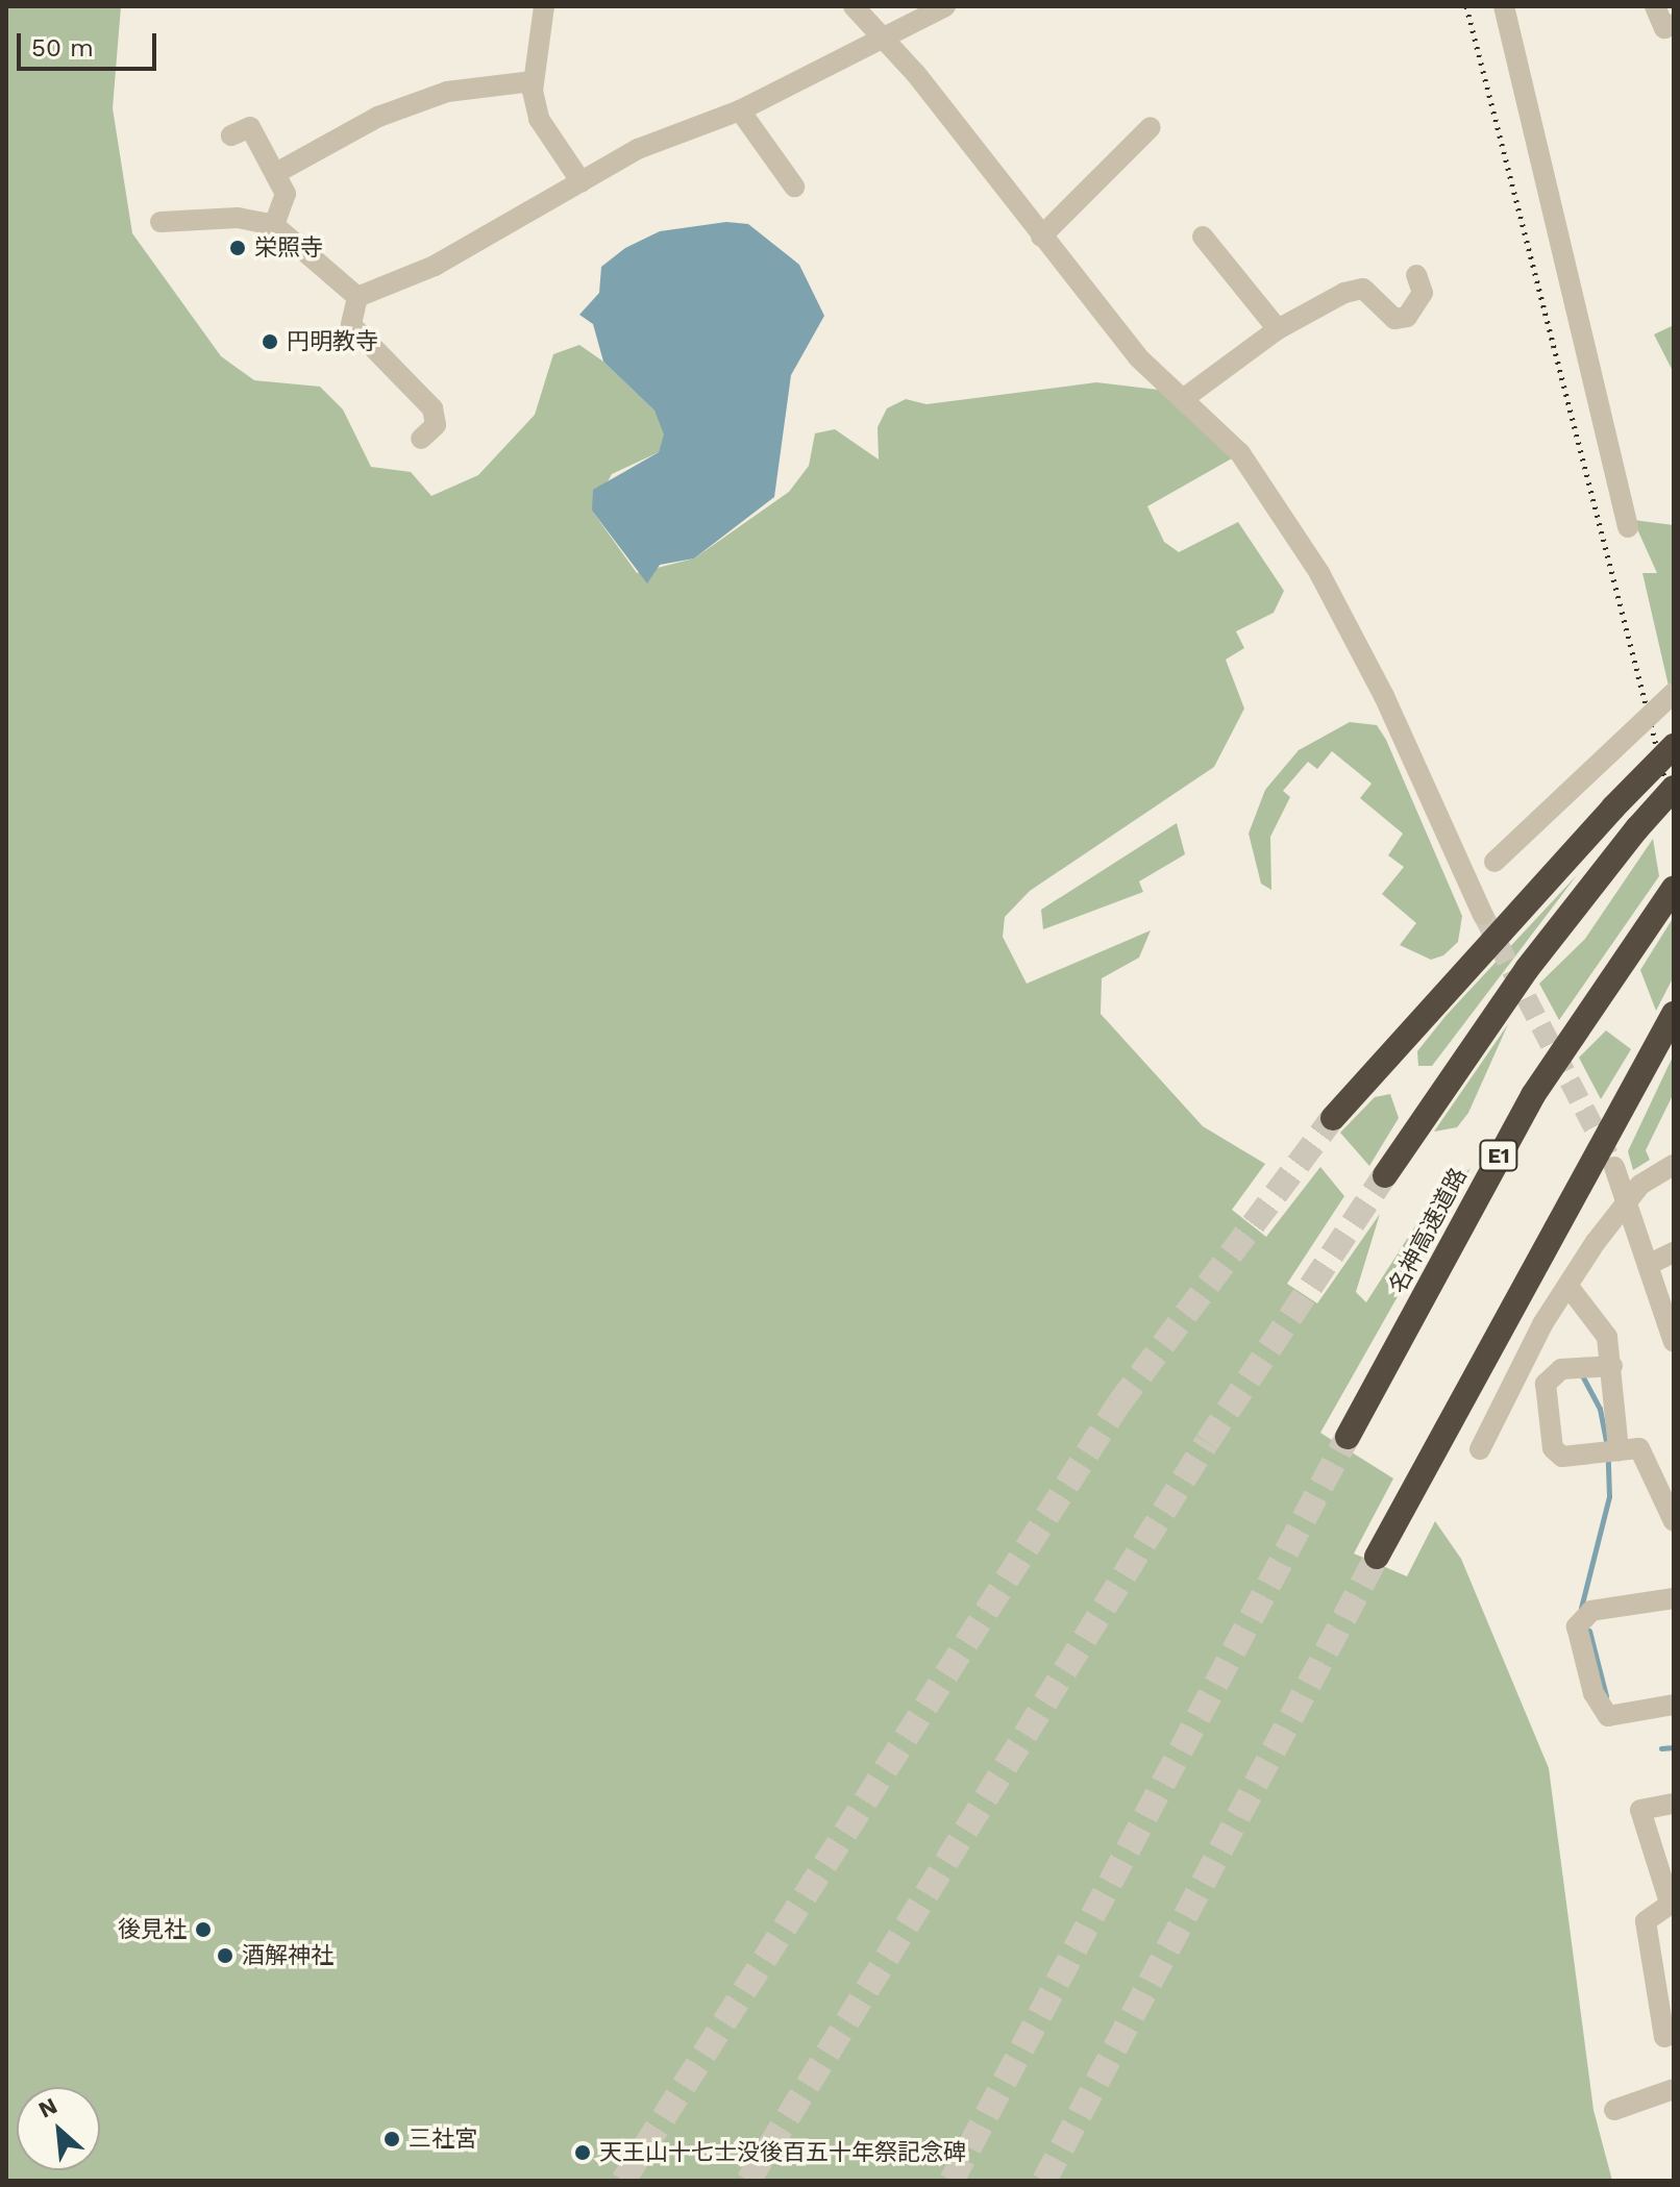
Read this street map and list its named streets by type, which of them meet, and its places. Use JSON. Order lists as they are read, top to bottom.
{
  "streets": {
    "highway": ["E1", "名神高速道路"]
  },
  "places": [
    "栄照寺",
    "円明教寺",
    "後見社",
    "酒解神社",
    "三社宮",
    "天王山十七士没後百五十年祭記念碑"
  ],
  "scale_bar": "50 m",
  "north": "top left"
}
